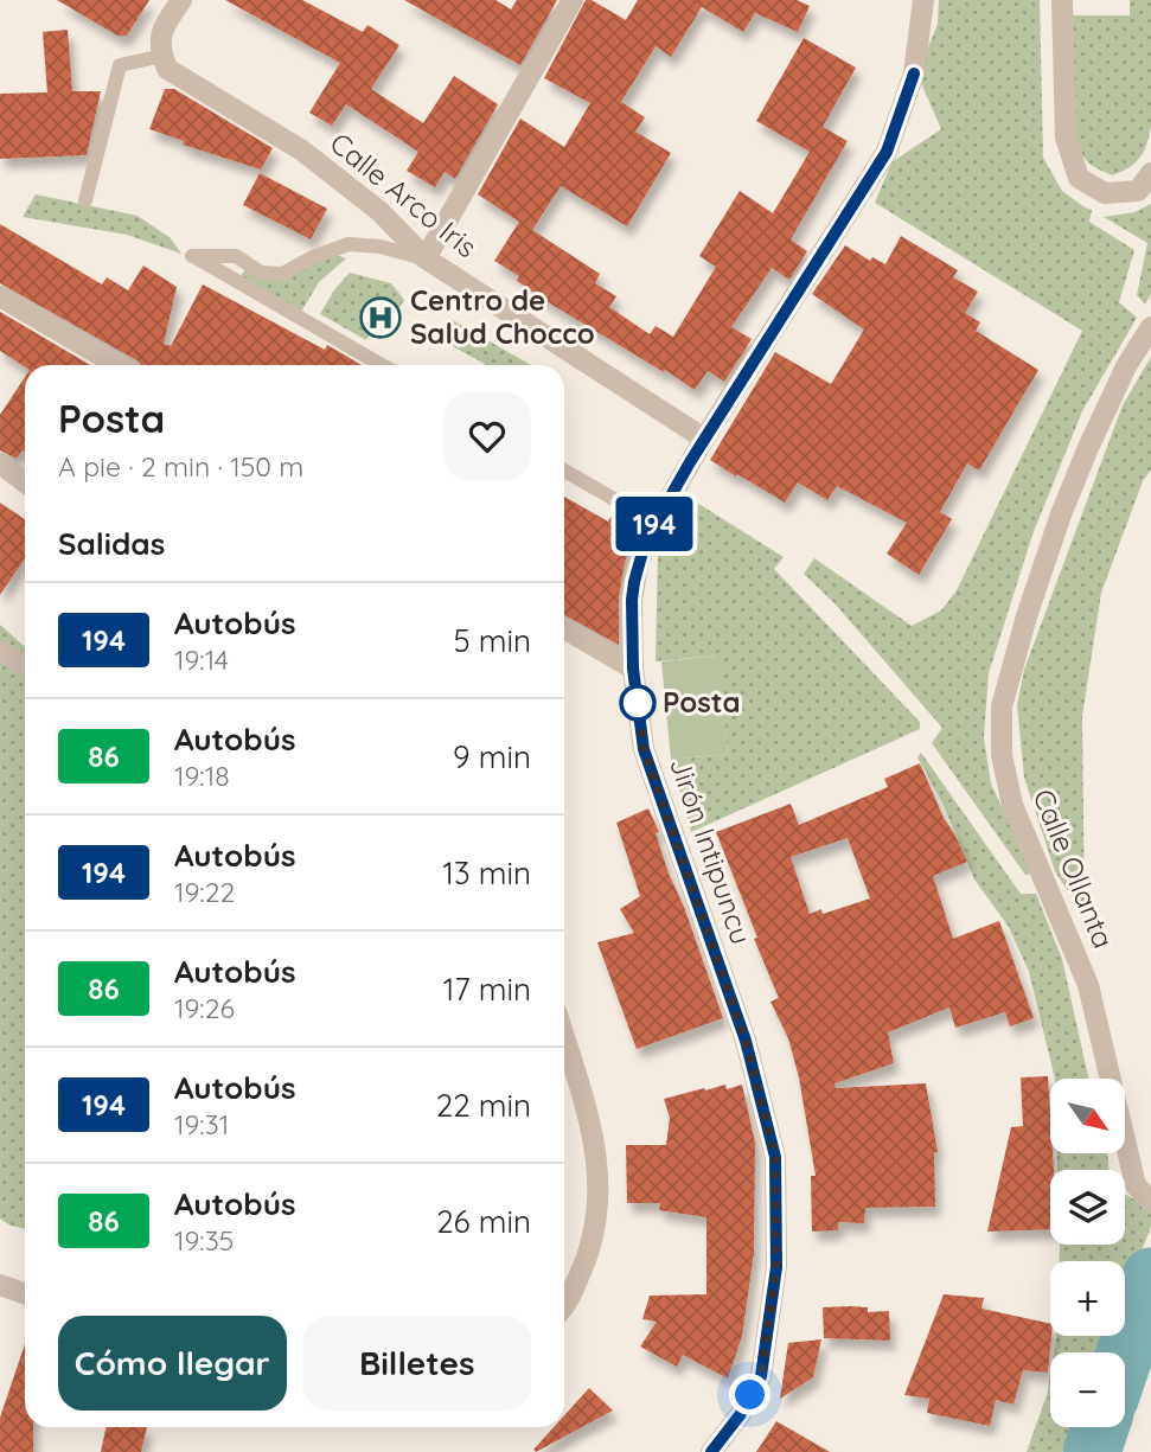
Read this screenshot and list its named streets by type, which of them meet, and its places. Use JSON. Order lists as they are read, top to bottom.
{
  "streets": {
    "street": ["Calle Arco Iris", "Jirón Intipuncu", "Calle Ollanta"]
  },
  "crossings": [
    ["Calle Arco Iris", "Jirón Intipuncu"]
  ],
  "places": {
    "hospital": ["Centro de Salud Chocco"],
    "other": ["Posta"]
  },
  "lines": ["bus line 194"],
  "north": "bottom right",
  "page": {
    "on_map": "194",
    "heading": [
      ["Posta", "A pie · 2 min · 150 m"],
      "Salidas"
    ],
    "list": [
      {
        "mark": "194",
        "name": "Autobús",
        "note": "19:14",
        "value": "5 min"
      },
      {
        "mark": "86",
        "name": "Autobús",
        "note": "19:18",
        "value": "9 min"
      },
      {
        "mark": "194",
        "name": "Autobús",
        "note": "19:22",
        "value": "13 min"
      },
      {
        "mark": "86",
        "name": "Autobús",
        "note": "19:26",
        "value": "17 min"
      },
      {
        "mark": "194",
        "name": "Autobús",
        "note": "19:31",
        "value": "22 min"
      },
      {
        "mark": "86",
        "name": "Autobús",
        "note": "19:35",
        "value": "26 min"
      }
    ],
    "map_buttons": ["+", "−"],
    "buttons": ["Cómo llegar", "Billetes"]
  }
}
